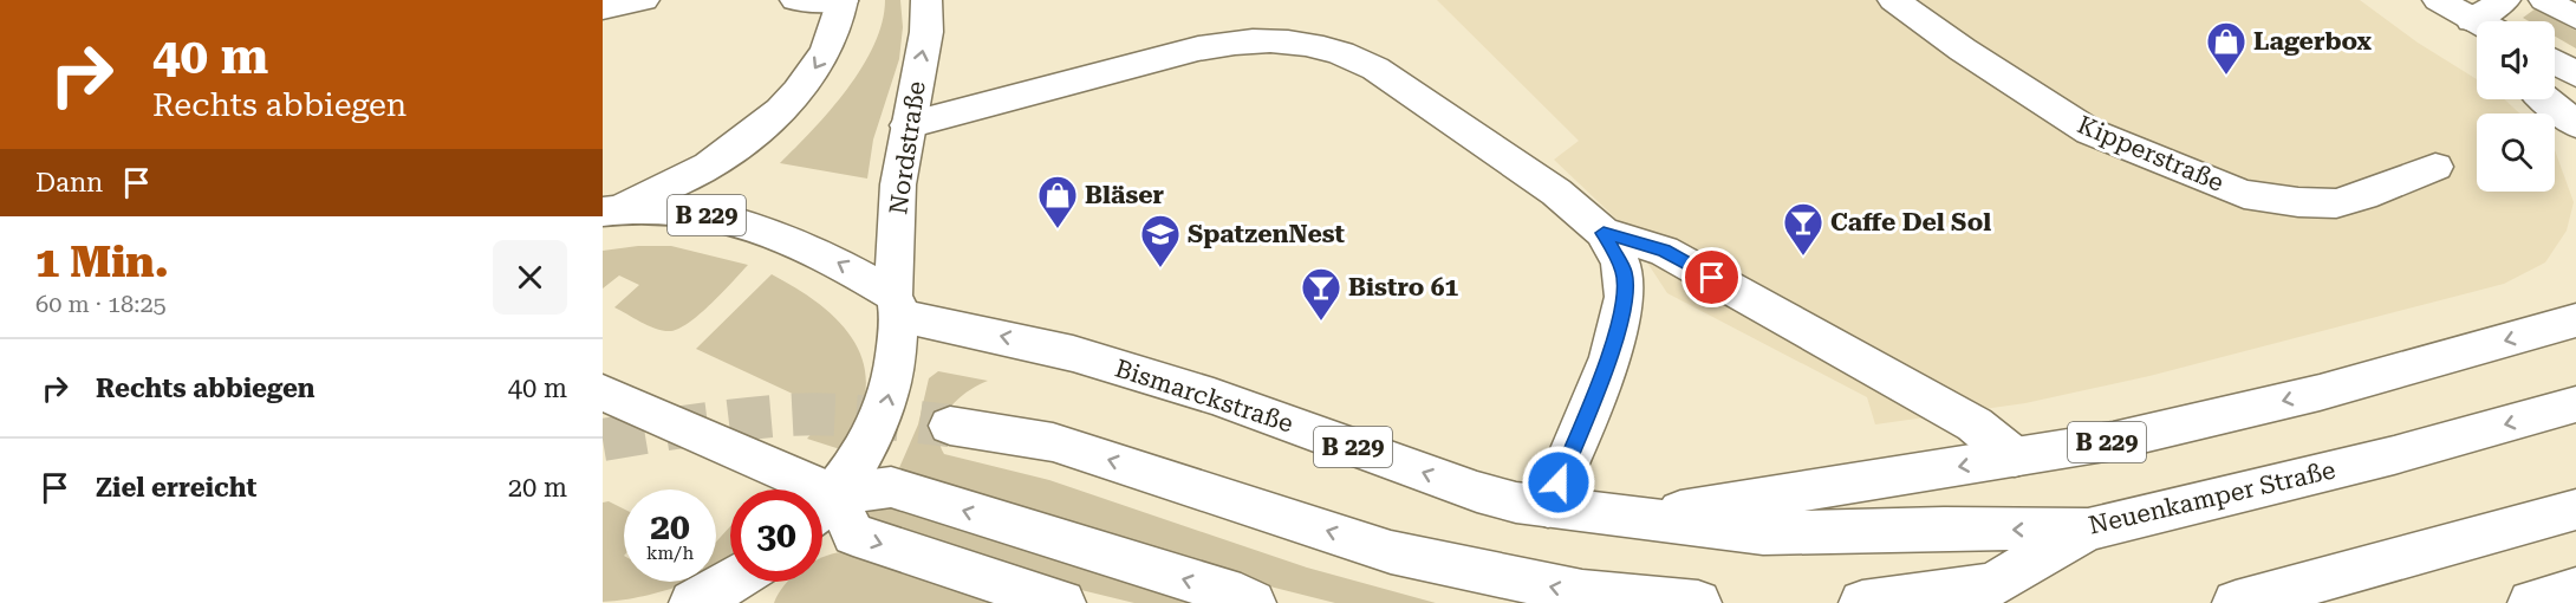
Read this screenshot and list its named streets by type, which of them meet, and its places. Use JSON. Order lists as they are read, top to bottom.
{
  "streets": {
    "main road": [
      "Nordstraße",
      "Kipperstraße",
      "B 229",
      "Bismarckstraße",
      "Neuenkamper Straße"
    ]
  },
  "crossings": [
    ["Nordstraße", "B 229"],
    ["Nordstraße", "Bismarckstraße"],
    ["B 229", "Bismarckstraße"],
    ["B 229", "Neuenkamper Straße"],
    ["Bismarckstraße", "Neuenkamper Straße"]
  ],
  "one_way": ["Nordstraße"],
  "places": {
    "shop": ["Lagerbox", "Bläser"],
    "bar": ["Caffe Del Sol", "Bistro 61"],
    "school or university": ["SpatzenNest"]
  },
  "page": {
    "turn": ["40 m", "Rechts abbiegen"],
    "then": "Dann",
    "heading": ["1 Min.", "60 m · 18:25"],
    "list": [
      {
        "name": "Rechts abbiegen",
        "value": "40 m"
      },
      {
        "name": "Ziel erreicht",
        "value": "20 m"
      }
    ],
    "speed": "20 km/h",
    "limit": "30"
  }
}
